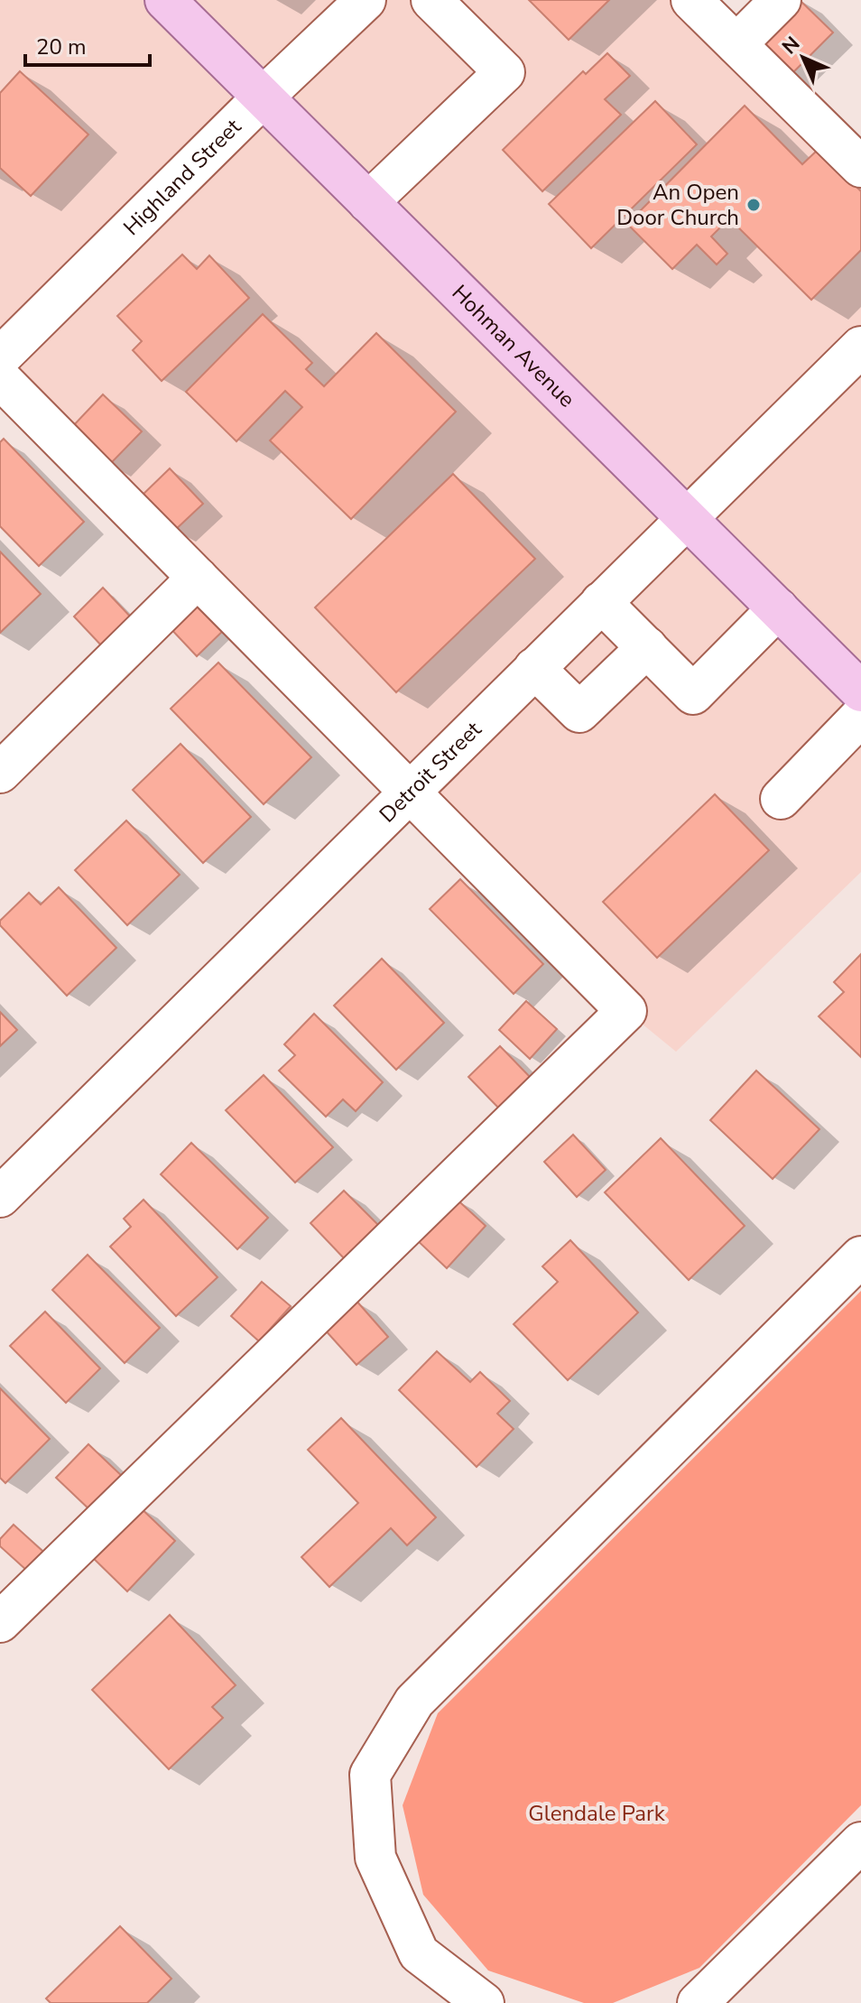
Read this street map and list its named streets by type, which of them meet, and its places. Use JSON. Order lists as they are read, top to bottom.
{
  "streets": {
    "main road": ["Hohman Avenue"],
    "street": ["Highland Street", "Detroit Street"]
  },
  "crossings": [
    ["Highland Street", "Hohman Avenue"],
    ["Hohman Avenue", "Detroit Street"]
  ],
  "parks": ["Glendale Park"],
  "places": ["An Open Door Church"],
  "scale_bar": "20 m",
  "north": "top left"
}
